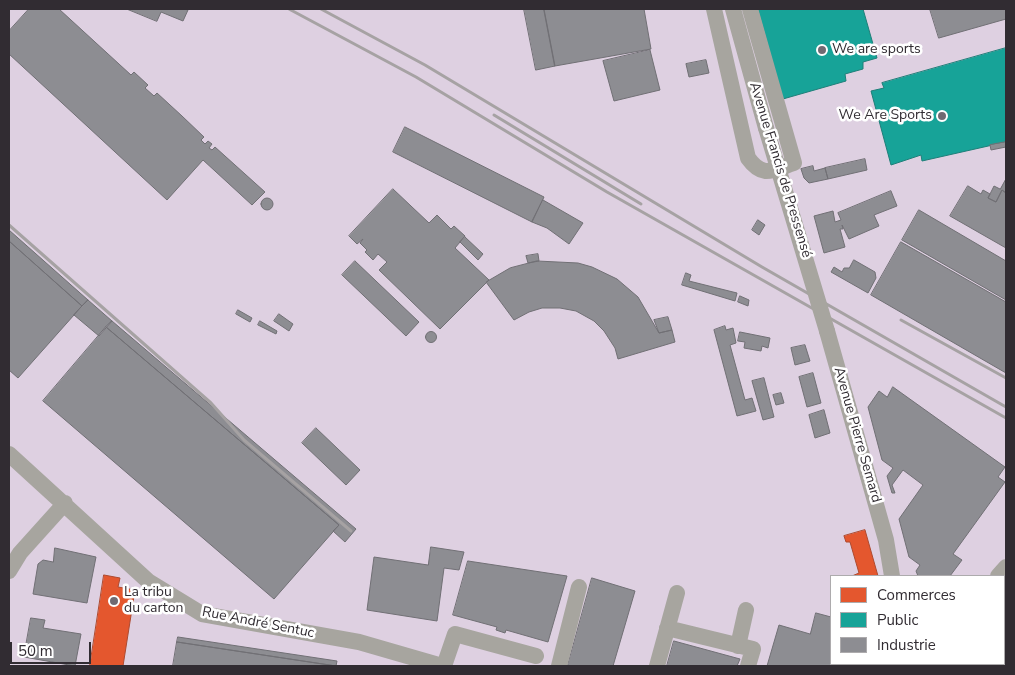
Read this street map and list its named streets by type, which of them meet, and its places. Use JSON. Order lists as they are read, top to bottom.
{
  "streets": {
    "street": ["Avenue Francis de Pressensé", "Avenue Pierre Semard", "Rue André Sentuc"]
  },
  "crossings": [
    ["Avenue Francis de Pressensé", "Avenue Pierre Semard"]
  ],
  "places": ["We are sports", "We Are Sports", "La tribu du carton"],
  "legend": ["Commerces", "Public", "Industrie"],
  "scale_bar": "50 m"
}
